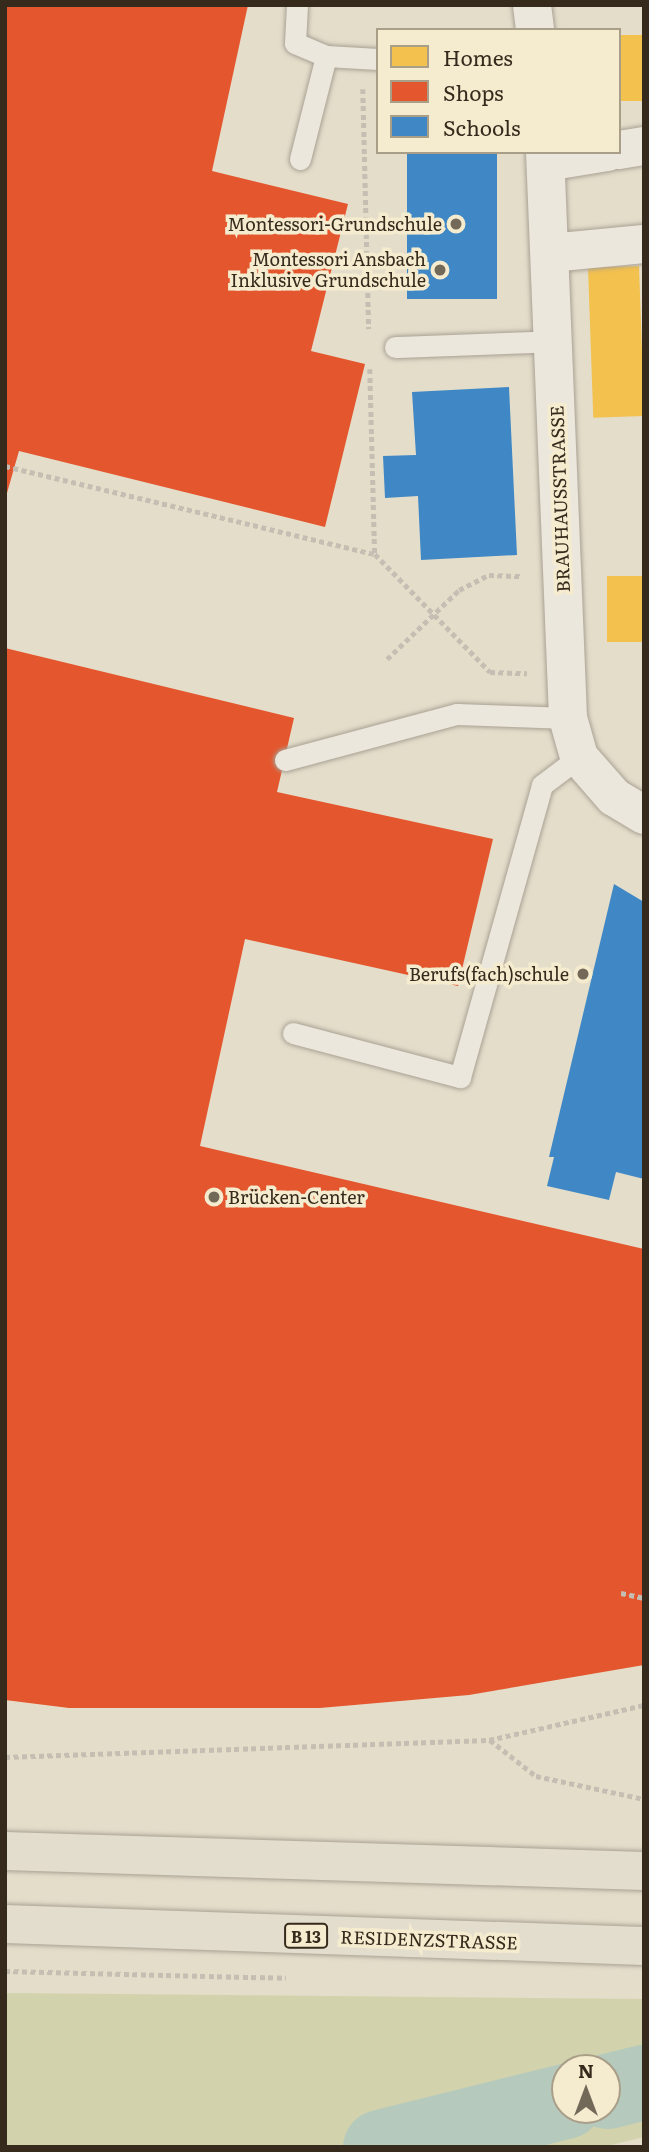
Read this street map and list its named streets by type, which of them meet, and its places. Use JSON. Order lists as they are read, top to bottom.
{
  "streets": {
    "main road": ["BRAUHAUSSTRASSE", "B 13", "RESIDENZSTRASSE"]
  },
  "places": [
    "Montessori-Grundschule",
    "Montessori Ansbach Inklusive Grundschule",
    "Berufs(fach)schule",
    "Brücken-Center"
  ],
  "legend": ["Homes", "Shops", "Schools"],
  "north": "top"
}
